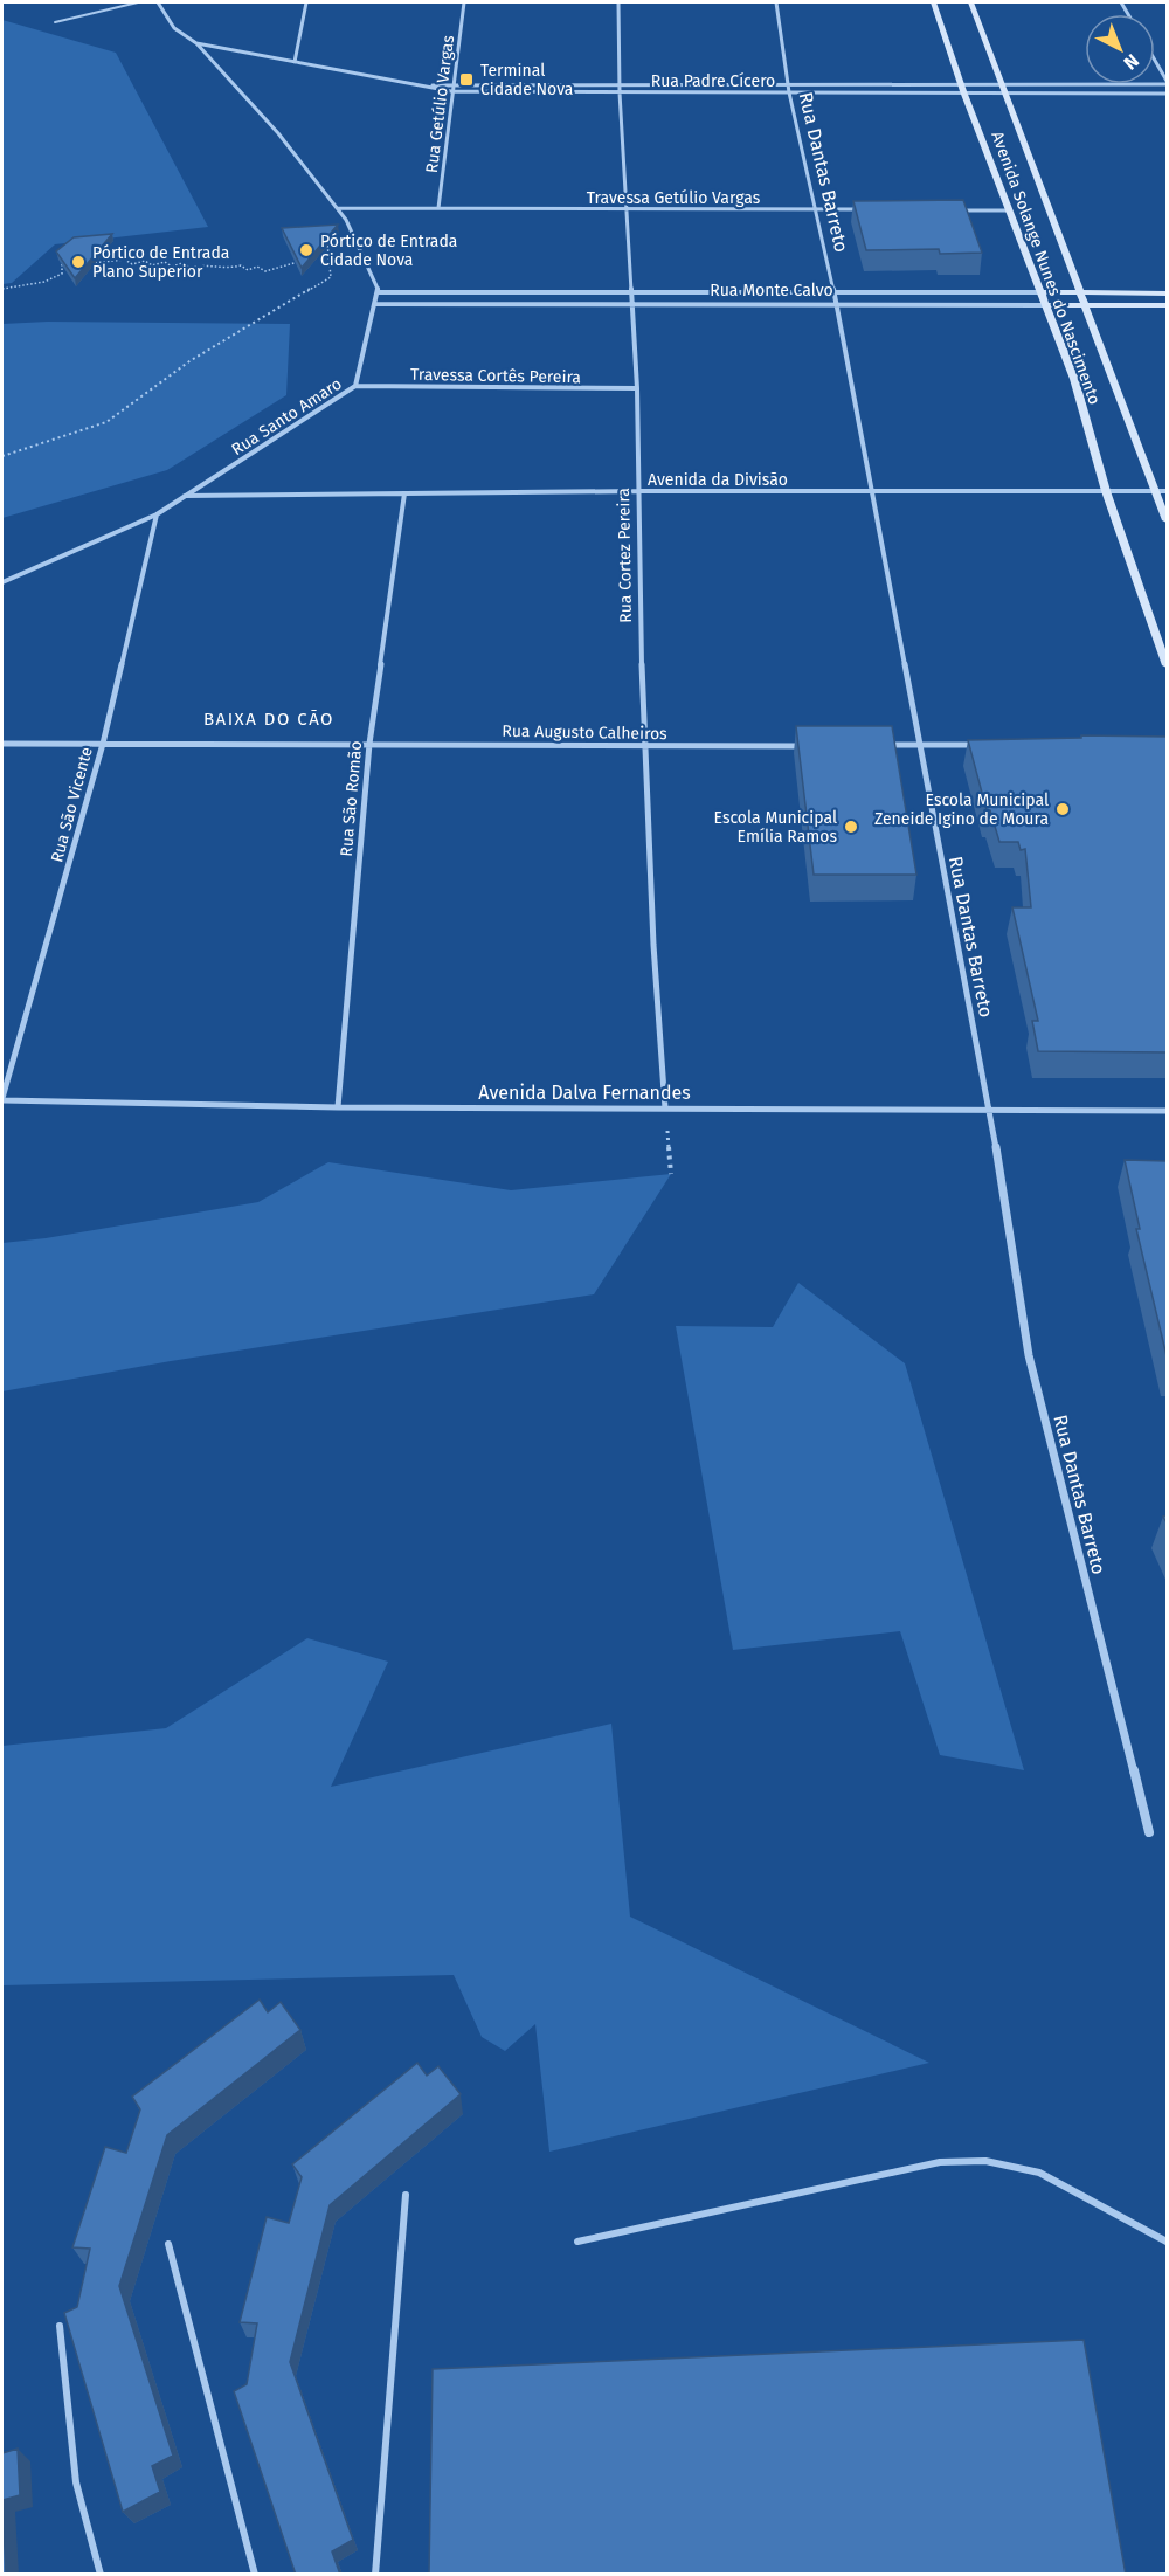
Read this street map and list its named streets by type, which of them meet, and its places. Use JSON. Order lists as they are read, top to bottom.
{
  "streets": {
    "main road": ["Avenida Solange Nunes do Nascimento", "Rua Monte Calvo"],
    "street": [
      "Rua Padre Cícero",
      "Rua Getúlio Vargas",
      "Rua Dantas Barreto",
      "Travessa Getúlio Vargas",
      "Travessa Cortês Pereira",
      "Rua Santo Amaro",
      "Avenida da Divisão",
      "Rua Cortez Pereira",
      "Rua Augusto Calheiros",
      "Rua São Romão",
      "Rua São Vicente",
      "Avenida Dalva Fernandes"
    ]
  },
  "crossings": [
    ["Rua Padre Cícero", "Rua Getúlio Vargas"],
    ["Rua Padre Cícero", "Rua Dantas Barreto"],
    ["Rua Padre Cícero", "Avenida Solange Nunes do Nascimento"],
    ["Rua Padre Cícero", "Rua Cortez Pereira"],
    ["Rua Getúlio Vargas", "Travessa Getúlio Vargas"],
    ["Rua Dantas Barreto", "Travessa Getúlio Vargas"],
    ["Rua Dantas Barreto", "Rua Monte Calvo"],
    ["Rua Dantas Barreto", "Avenida da Divisão"],
    ["Rua Dantas Barreto", "Avenida Dalva Fernandes"],
    ["Travessa Getúlio Vargas", "Rua Cortez Pereira"],
    ["Avenida Solange Nunes do Nascimento", "Rua Monte Calvo"],
    ["Avenida Solange Nunes do Nascimento", "Avenida da Divisão"],
    ["Rua Monte Calvo", "Rua Santo Amaro"],
    ["Rua Monte Calvo", "Rua Cortez Pereira"],
    ["Travessa Cortês Pereira", "Rua Santo Amaro"],
    ["Travessa Cortês Pereira", "Rua Cortez Pereira"],
    ["Rua Santo Amaro", "Avenida da Divisão"],
    ["Rua Santo Amaro", "Rua São Vicente"],
    ["Avenida da Divisão", "Rua Cortez Pereira"],
    ["Avenida da Divisão", "Rua São Romão"],
    ["Rua Cortez Pereira", "Rua Augusto Calheiros"],
    ["Rua Cortez Pereira", "Avenida Dalva Fernandes"],
    ["Rua Augusto Calheiros", "Rua São Romão"],
    ["Rua Augusto Calheiros", "Rua São Vicente"],
    ["Rua São Romão", "Avenida Dalva Fernandes"],
    ["Rua São Vicente", "Avenida Dalva Fernandes"]
  ],
  "districts": ["BAIXA DO CÃO"],
  "places": {
    "transit": ["Terminal Cidade Nova"],
    "other": [
      "Pórtico de Entrada Cidade Nova",
      "Pórtico de Entrada Plano Superior",
      "Escola Municipal Zeneide Igino de Moura",
      "Escola Municipal Emília Ramos"
    ]
  },
  "north": "bottom right"
}
